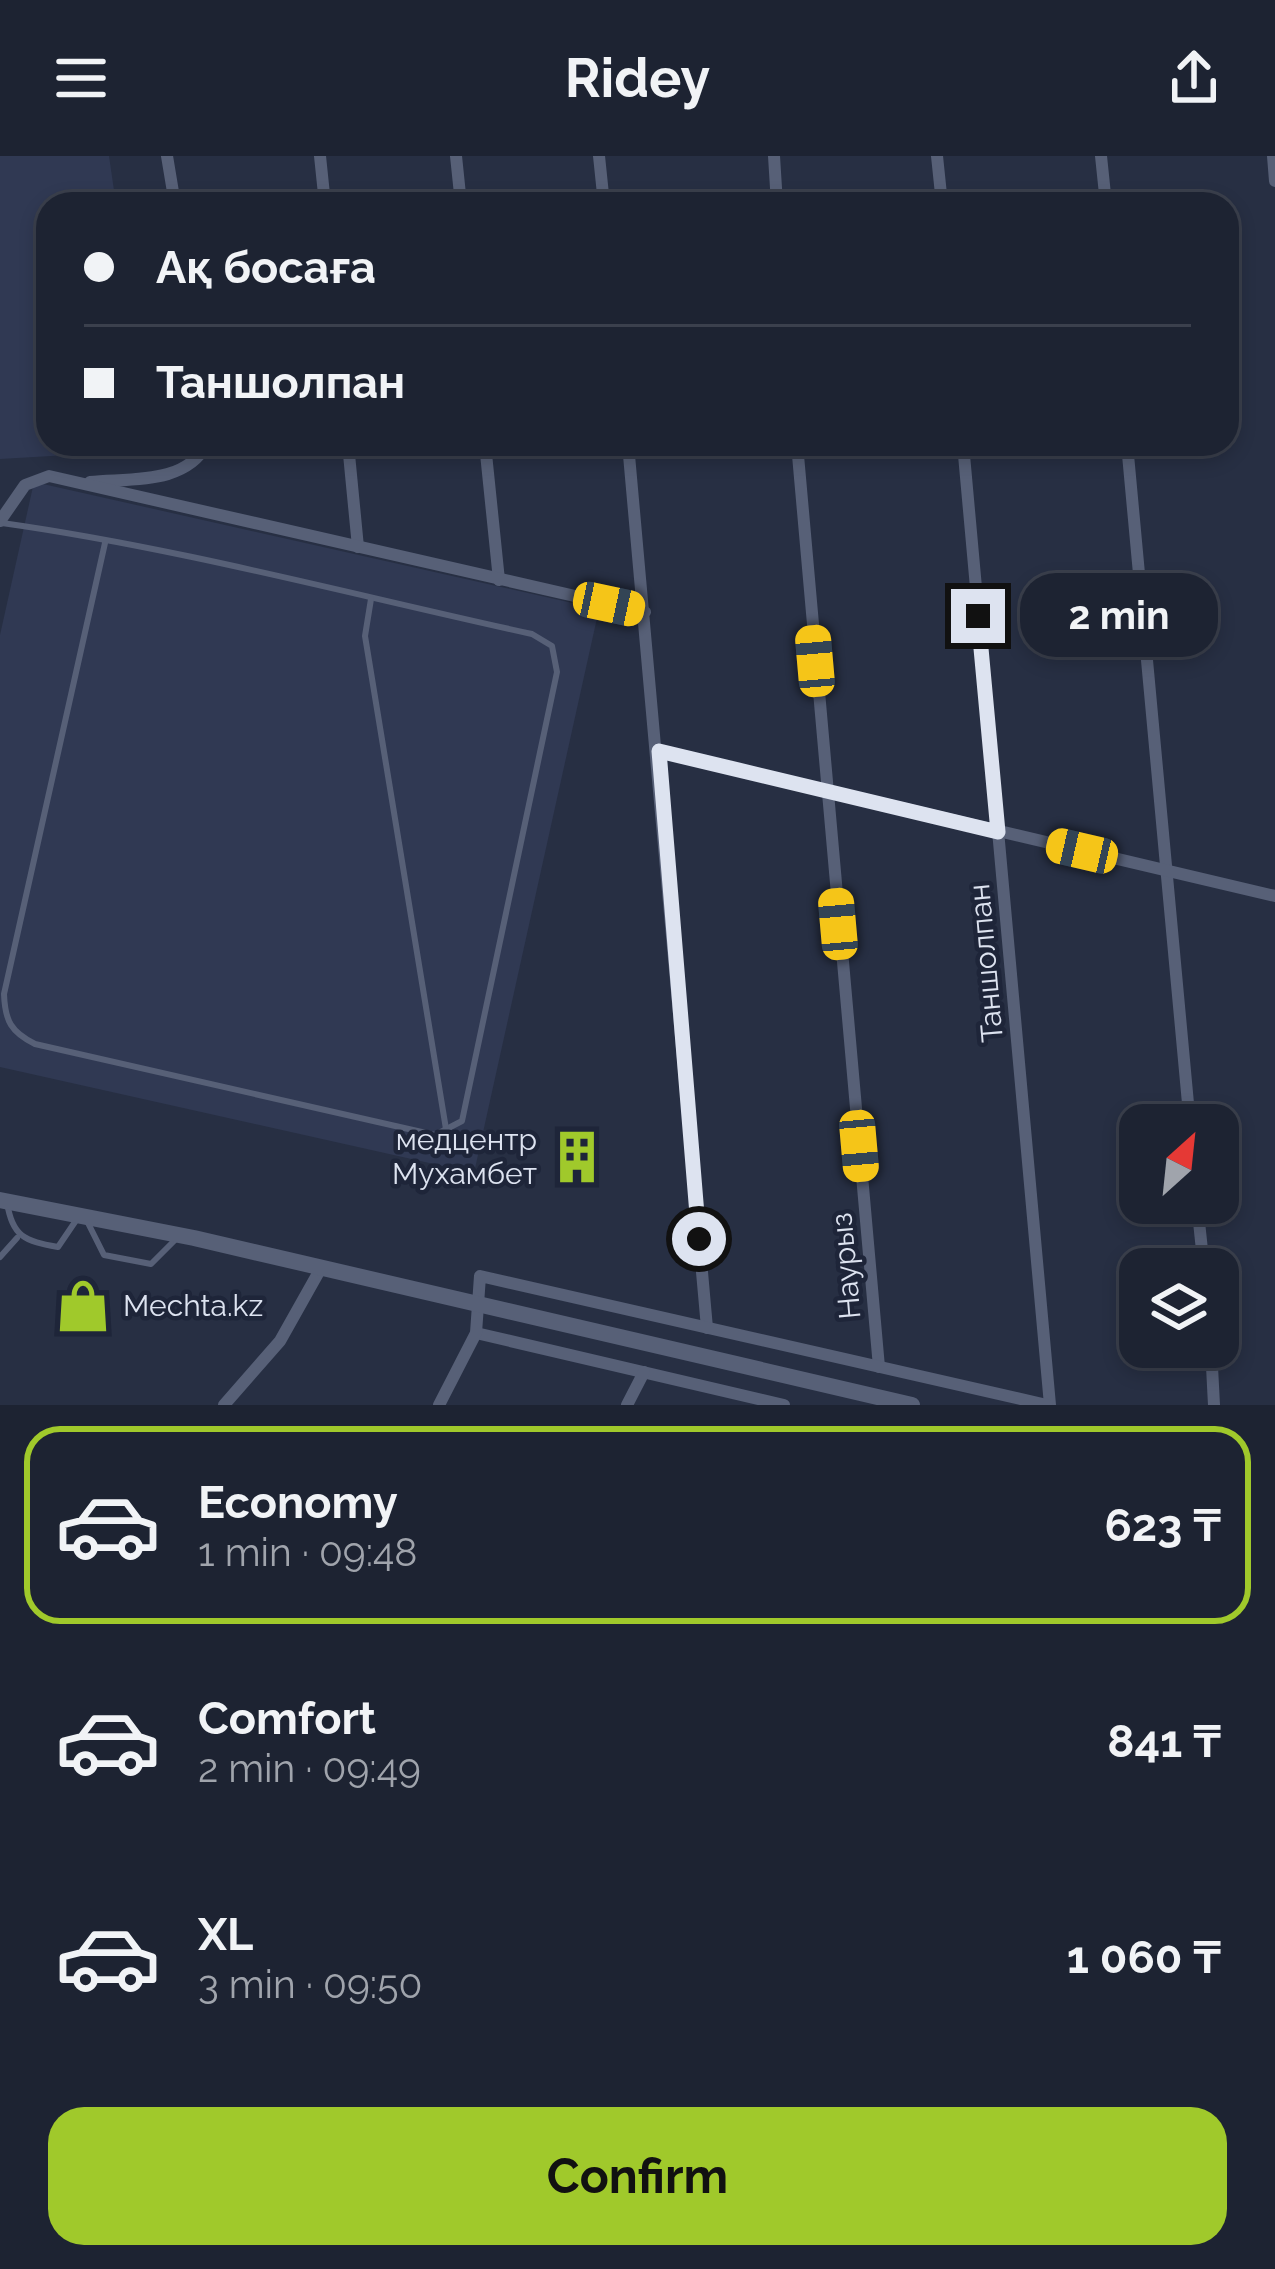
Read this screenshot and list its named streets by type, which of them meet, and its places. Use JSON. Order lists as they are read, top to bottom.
{
  "streets": {
    "street": ["Таншолпан", "Наурыз"]
  },
  "places": {
    "building": ["медцентр Мухамбет"],
    "shop": ["Mechta.kz"]
  },
  "north": "top right",
  "page": {
    "header": "Ridey",
    "banner": ["Ақ босаға", "Таншолпан"],
    "bubble": "2 min",
    "list": [
      {
        "name": "Economy",
        "note": "1 min · 09:48",
        "value": "623 ₸"
      },
      {
        "name": "Comfort",
        "note": "2 min · 09:49",
        "value": "841 ₸"
      },
      {
        "name": "XL",
        "note": "3 min · 09:50",
        "value": "1 060 ₸"
      }
    ],
    "buttons": "Confirm"
  }
}
